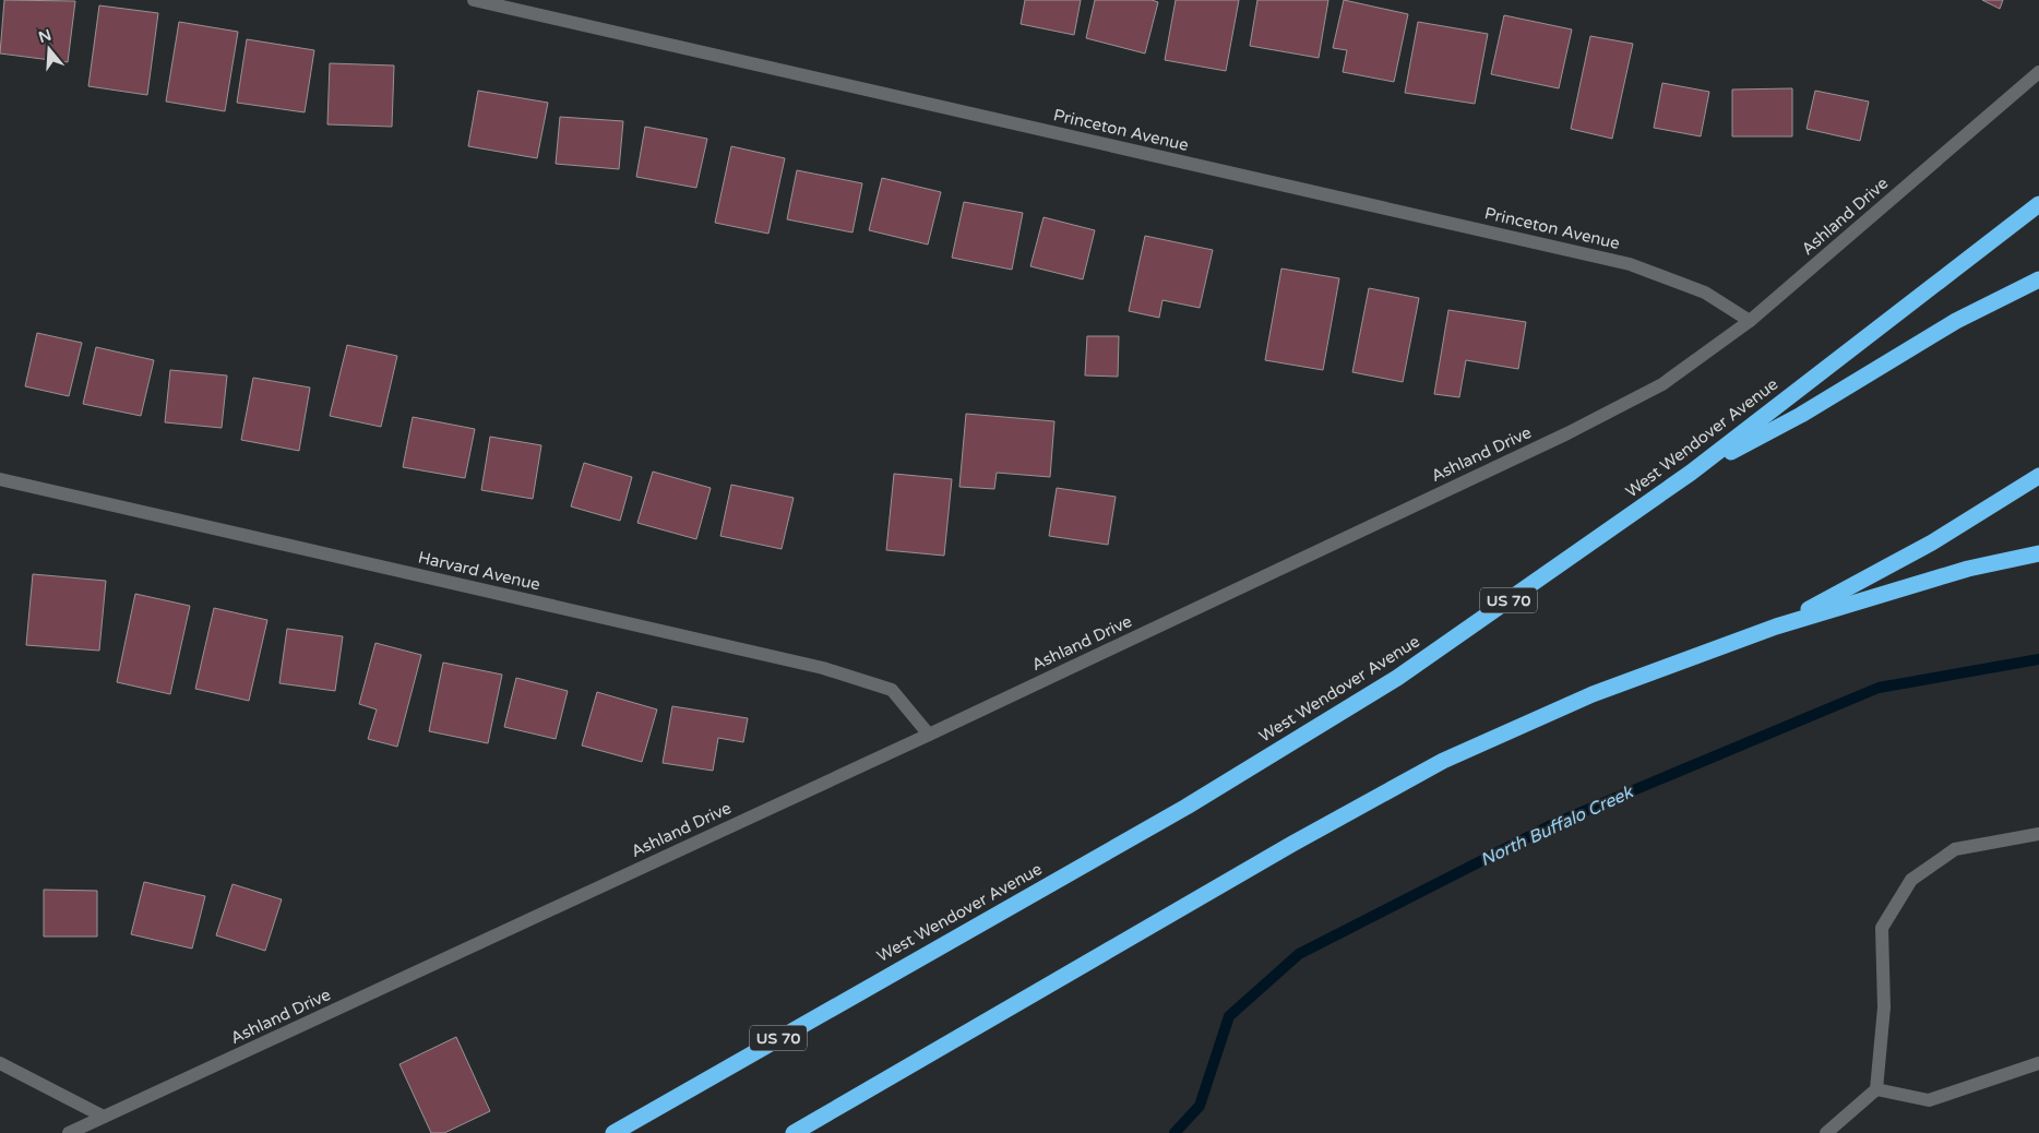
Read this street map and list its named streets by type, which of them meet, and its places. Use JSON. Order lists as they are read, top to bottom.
{
  "streets": {
    "highway": ["West Wendover Avenue", "US 70"],
    "street": ["Princeton Avenue", "Ashland Drive", "Harvard Avenue"]
  },
  "crossings": [
    ["Princeton Avenue", "Ashland Drive"],
    ["Ashland Drive", "Harvard Avenue"]
  ],
  "water": ["North Buffalo Creek"],
  "north": "top"
}
